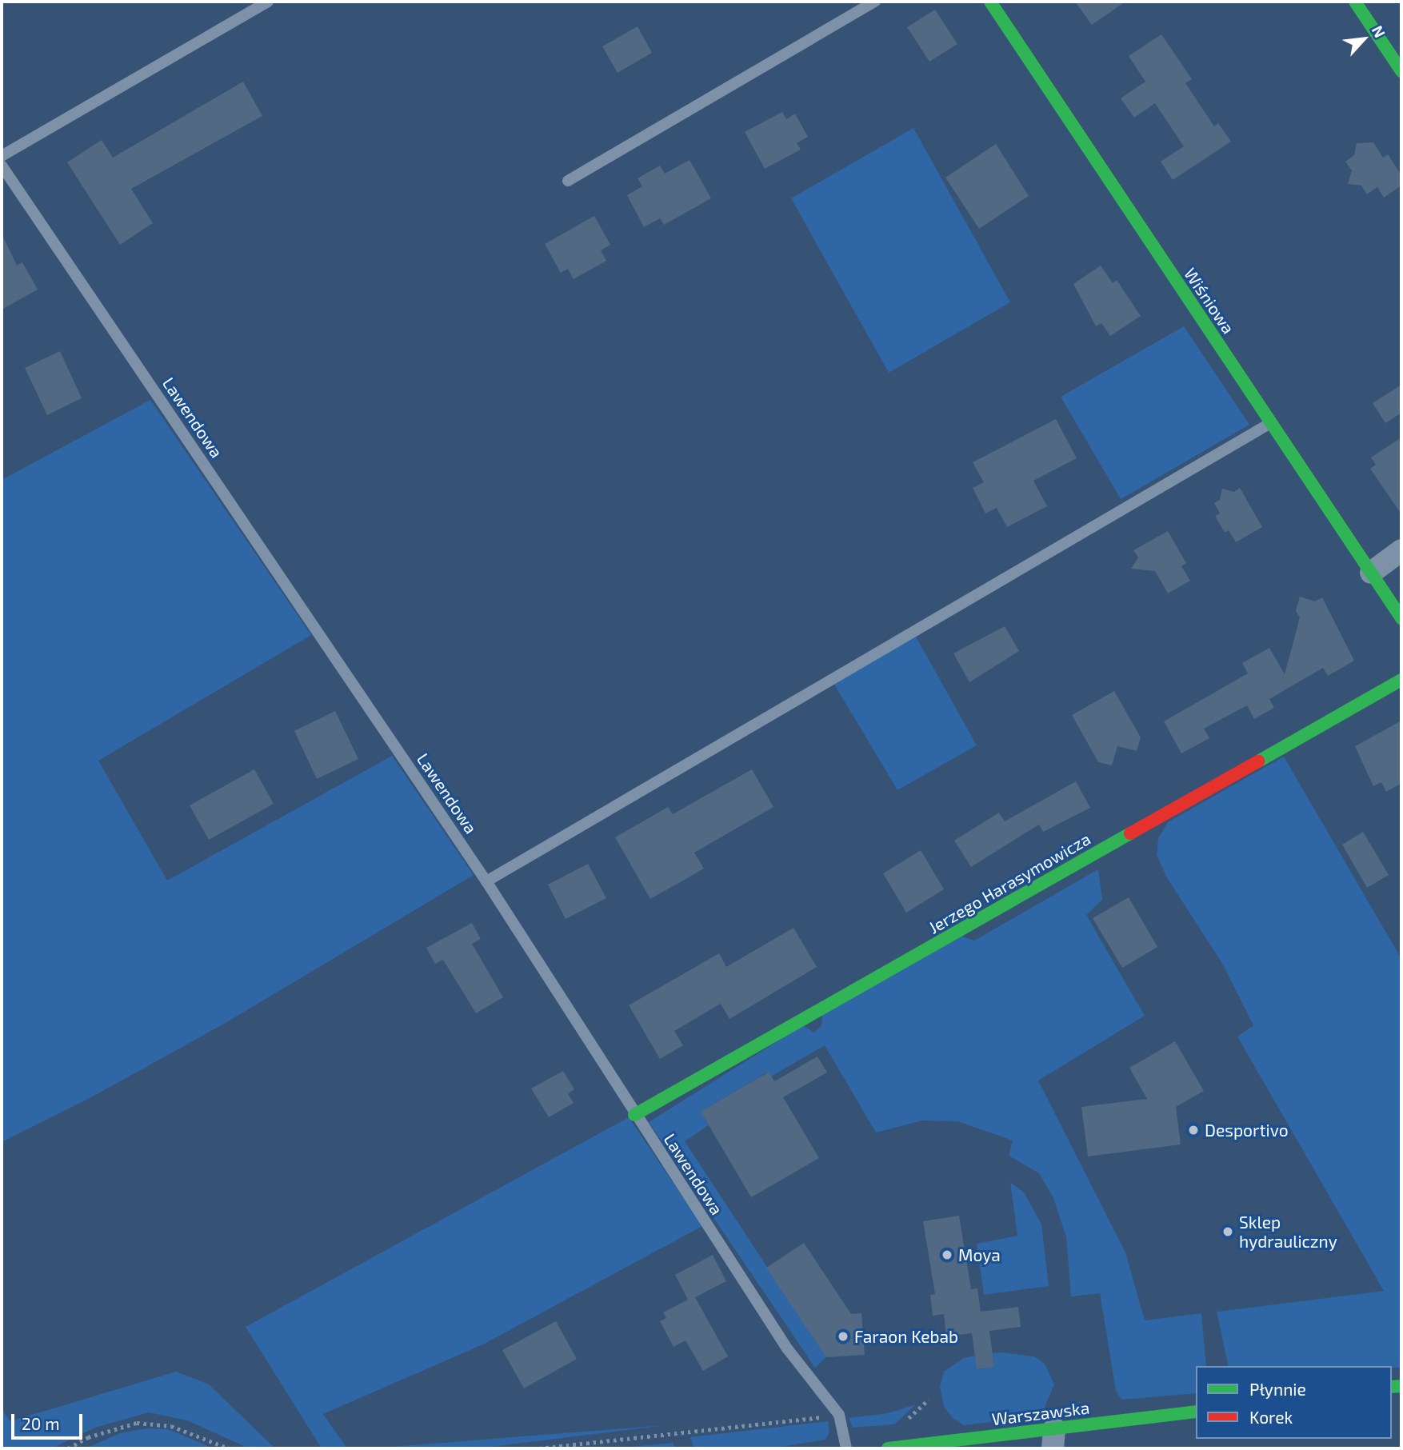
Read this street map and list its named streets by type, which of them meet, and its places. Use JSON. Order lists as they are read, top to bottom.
{
  "streets": {
    "street": ["Wiśniowa", "Jerzego Harasymowicza", "Warszawska"],
    "lane": ["Lawendowa"]
  },
  "crossings": [
    ["Lawendowa", "Jerzego Harasymowicza"]
  ],
  "places": [
    "Desportivo",
    "Sklep hydrauliczny",
    "Moya",
    "Faraon Kebab"
  ],
  "legend": ["Płynnie", "Korek"],
  "scale_bar": "20 m",
  "north": "top right"
}
